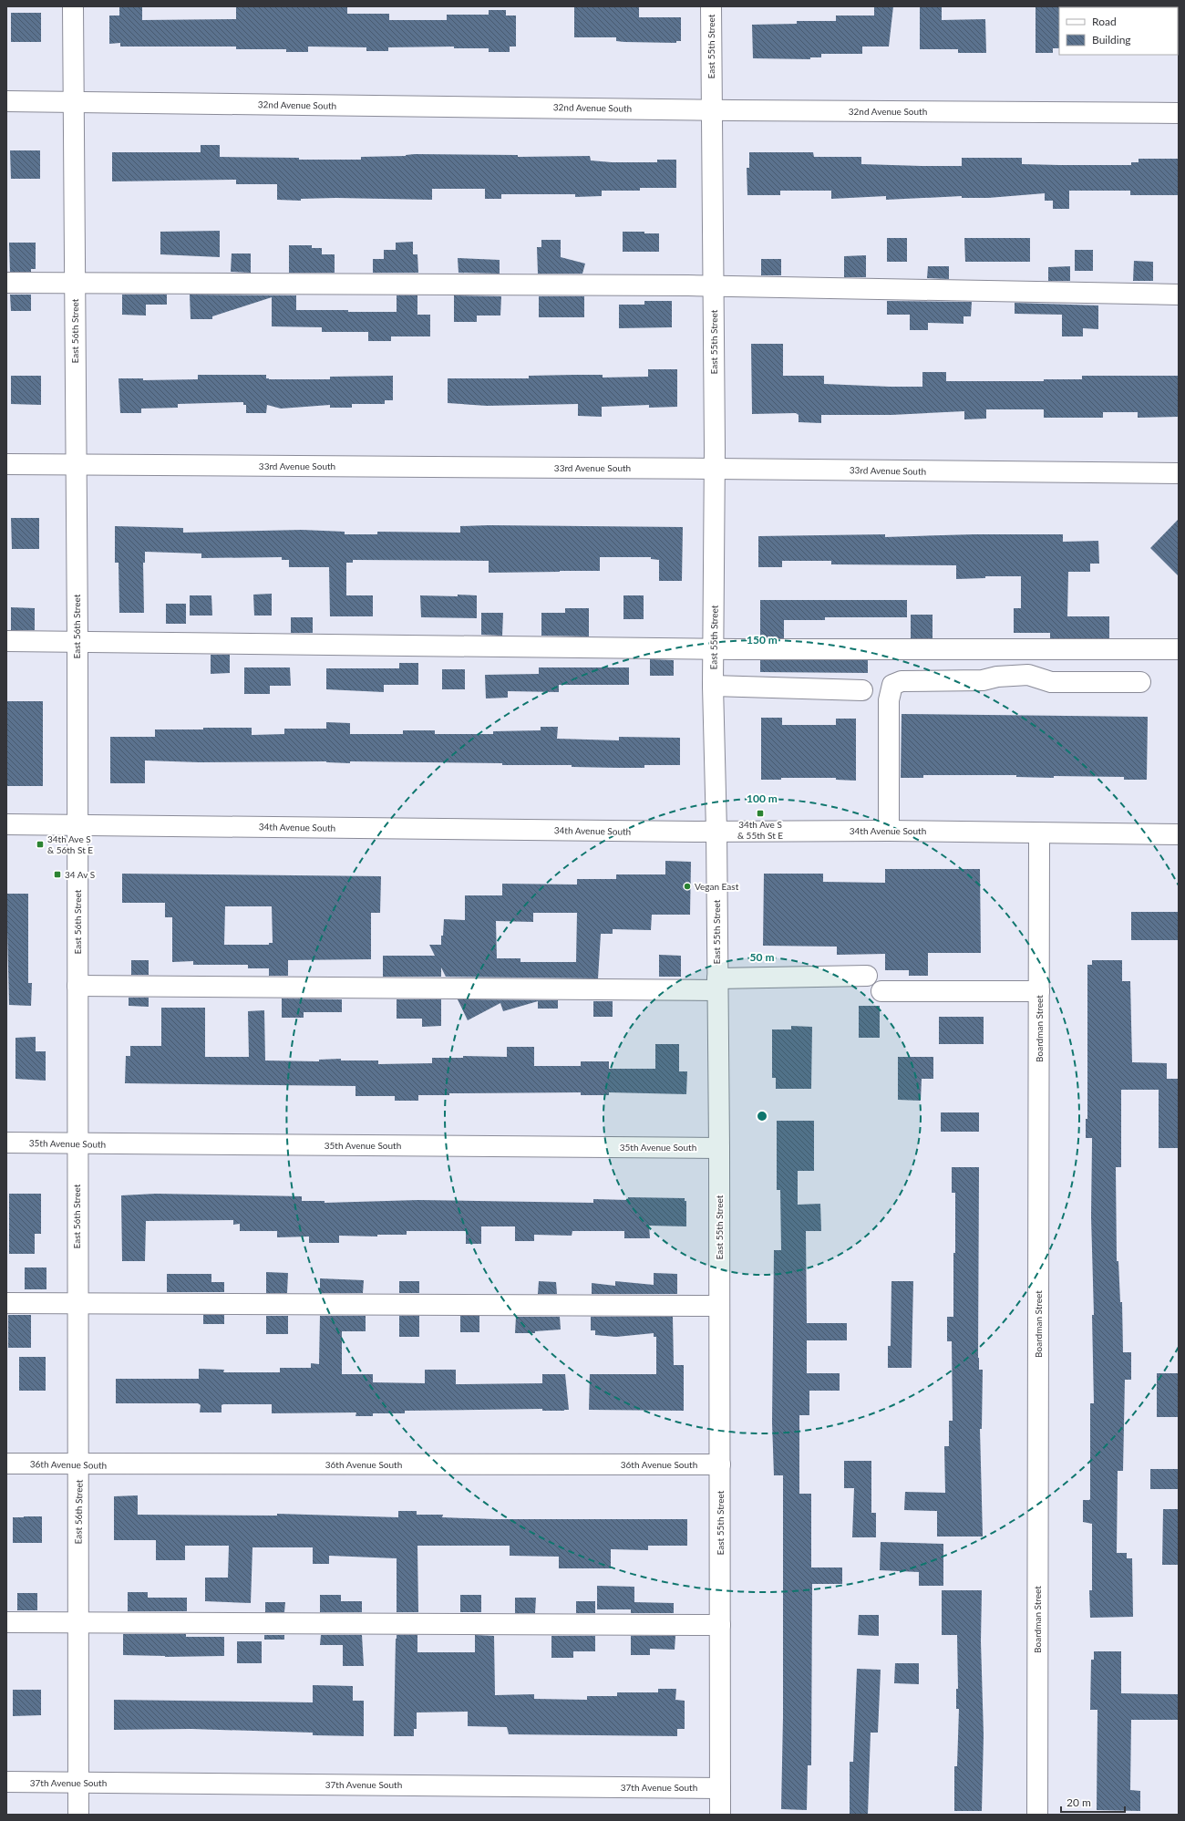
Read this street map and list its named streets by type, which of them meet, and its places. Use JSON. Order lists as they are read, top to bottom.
{
  "streets": {
    "street": [
      "East 55th Street",
      "32nd Avenue South",
      "East 56th Street",
      "33rd Avenue South",
      "34th Avenue South",
      "Boardman Street",
      "35th Avenue South",
      "36th Avenue South",
      "37th Avenue South"
    ]
  },
  "crossings": [
    ["East 55th Street", "32nd Avenue South"],
    ["East 55th Street", "33rd Avenue South"],
    ["East 55th Street", "34th Avenue South"],
    ["East 55th Street", "35th Avenue South"],
    ["East 55th Street", "36th Avenue South"],
    ["East 55th Street", "37th Avenue South"],
    ["32nd Avenue South", "East 56th Street"],
    ["East 56th Street", "33rd Avenue South"],
    ["East 56th Street", "34th Avenue South"],
    ["East 56th Street", "35th Avenue South"],
    ["East 56th Street", "36th Avenue South"],
    ["East 56th Street", "37th Avenue South"],
    ["34th Avenue South", "Boardman Street"]
  ],
  "places": {
    "transit": ["34th Ave S & 55th St E", "34th Ave S & 56th St E", "34 Av S"],
    "other": ["Vegan East"]
  },
  "legend": ["Road", "Building"],
  "scale_bar": "20 m",
  "rings": ["150 m", "100 m", "50 m"]
}
